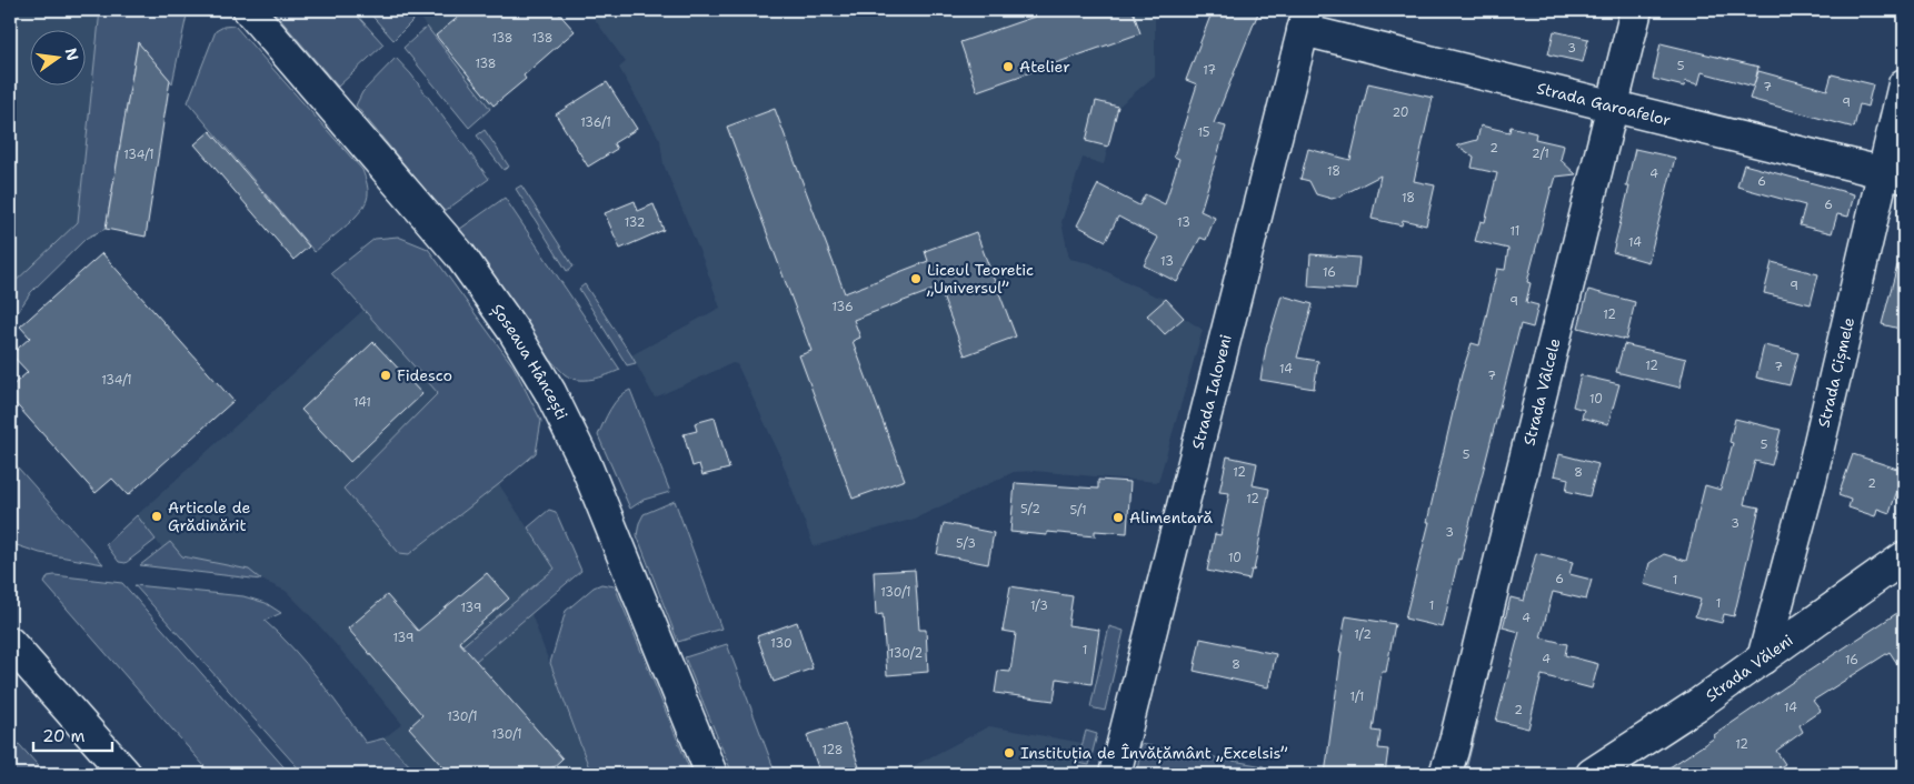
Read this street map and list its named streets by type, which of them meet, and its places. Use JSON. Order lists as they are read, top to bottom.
{
  "streets": {
    "main road": [
      "Strada Garoafelor",
      "Șoseaua Hâncești",
      "Strada Cișmele",
      "Strada Ialoveni",
      "Strada Vâlcele",
      "Strada Văleni"
    ]
  },
  "crossings": [
    ["Strada Garoafelor", "Strada Cișmele"],
    ["Strada Garoafelor", "Strada Ialoveni"],
    ["Strada Garoafelor", "Strada Vâlcele"],
    ["Strada Cișmele", "Strada Văleni"]
  ],
  "places": [
    "Atelier",
    "Liceul Teoretic „Universul”",
    "Fidesco",
    "Articole de Grădinărit",
    "Alimentară",
    "Instituția de Învățământ „Excelsis”"
  ],
  "house_numbers": [
    "138",
    "138",
    "3",
    "138",
    "5",
    "17",
    "7",
    "9",
    "20",
    "136/1",
    "15",
    "2",
    "2/1",
    "134/1",
    "18",
    "4",
    "6",
    "18",
    "6",
    "132",
    "13",
    "11",
    "14",
    "13",
    "16",
    "9",
    "9",
    "136",
    "12",
    "12",
    "7",
    "14",
    "7",
    "134/1",
    "10",
    "141",
    "5",
    "5",
    "12",
    "8",
    "2",
    "12",
    "5/2",
    "5/1",
    "3",
    "3",
    "5/3",
    "10",
    "6",
    "1",
    "130/1",
    "1",
    "1/3",
    "1",
    "139",
    "4",
    "1/2",
    "139",
    "130",
    "1",
    "130/2",
    "4",
    "16",
    "8",
    "1/1",
    "14",
    "2",
    "130/1",
    "130/1",
    "12",
    "128"
  ],
  "scale_bar": "20 m",
  "north": "right"
}
